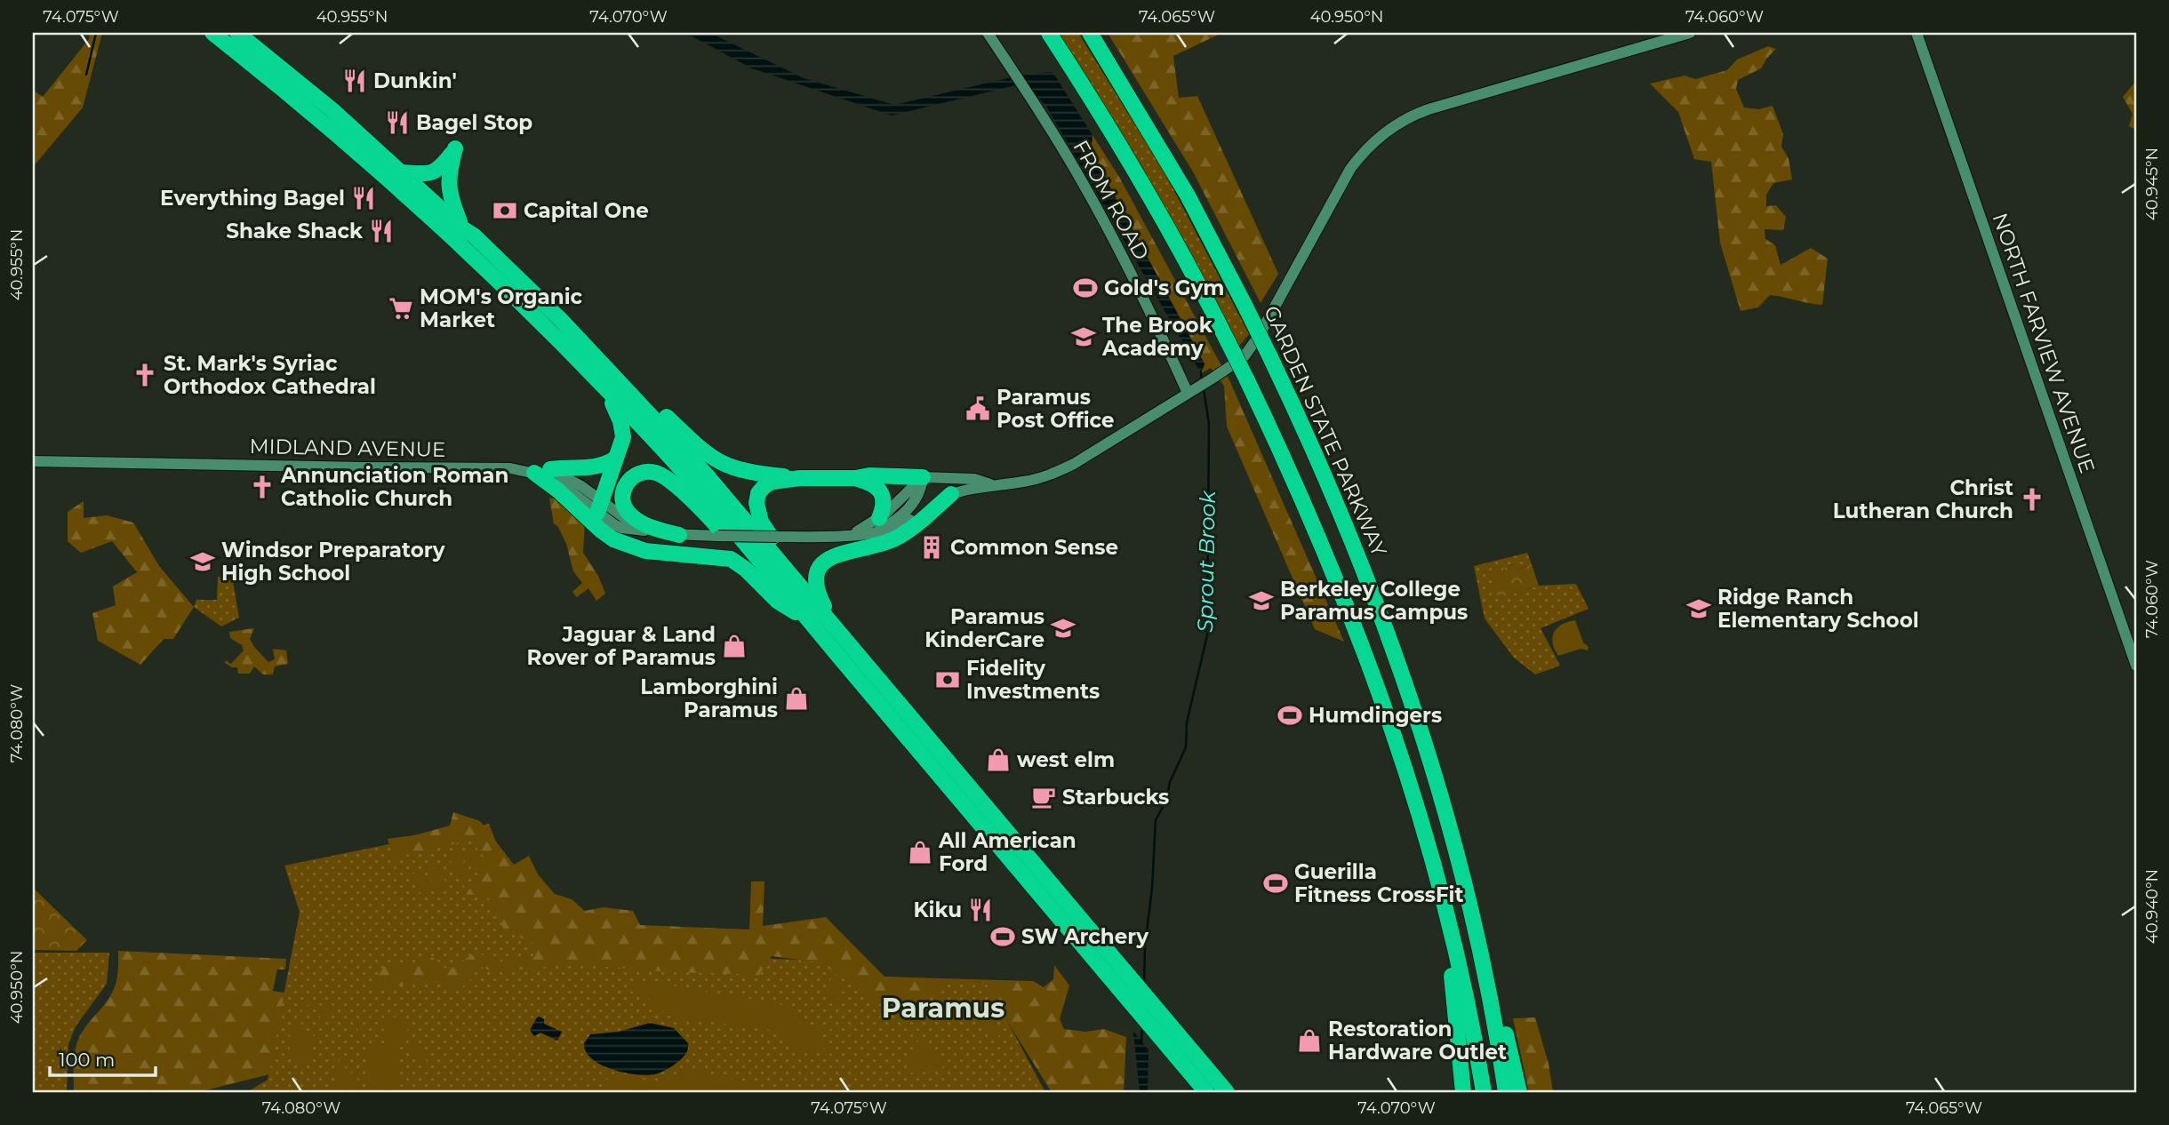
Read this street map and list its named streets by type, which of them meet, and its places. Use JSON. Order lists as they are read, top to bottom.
{
  "streets": {
    "highway": ["GARDEN STATE PARKWAY"],
    "street": ["FROM ROAD", "NORTH FARVIEW AVENUE", "MIDLAND AVENUE"]
  },
  "districts": ["Paramus"],
  "water": ["Sprout Brook"],
  "places": {
    "restaurant": [
      "Dunkin'",
      "Bagel Stop",
      "Everything Bagel",
      "Shake Shack",
      "Kiku"
    ],
    "bank": ["Capital One", "Fidelity Investments"],
    "sports": [
      "Gold's Gym",
      "Humdingers",
      "Guerilla Fitness CrossFit",
      "SW Archery"
    ],
    "supermarket": ["MOM's Organic Market"],
    "school or university": [
      "The Brook Academy",
      "Windsor Preparatory High School",
      "Berkeley College Paramus Campus",
      "Ridge Ranch Elementary School",
      "Paramus KinderCare"
    ],
    "church": ["St. Mark's Syriac Orthodox Cathedral", "Annunciation Roman Catholic Church", "Christ Lutheran Church"],
    "public building": ["Paramus Post Office"],
    "building": ["Common Sense"],
    "shop": [
      "Jaguar & Land Rover of Paramus",
      "Lamborghini Paramus",
      "west elm",
      "All American Ford",
      "Restoration Hardware Outlet"
    ],
    "cafe": ["Starbucks"]
  },
  "scale_bar": "100 m",
  "coordinates": [
    "74.075°W",
    "40.955°N",
    "74.070°W",
    "74.065°W",
    "40.950°N",
    "74.060°W",
    "40.945°N",
    "74.080°W",
    "40.940°N"
  ]
}
